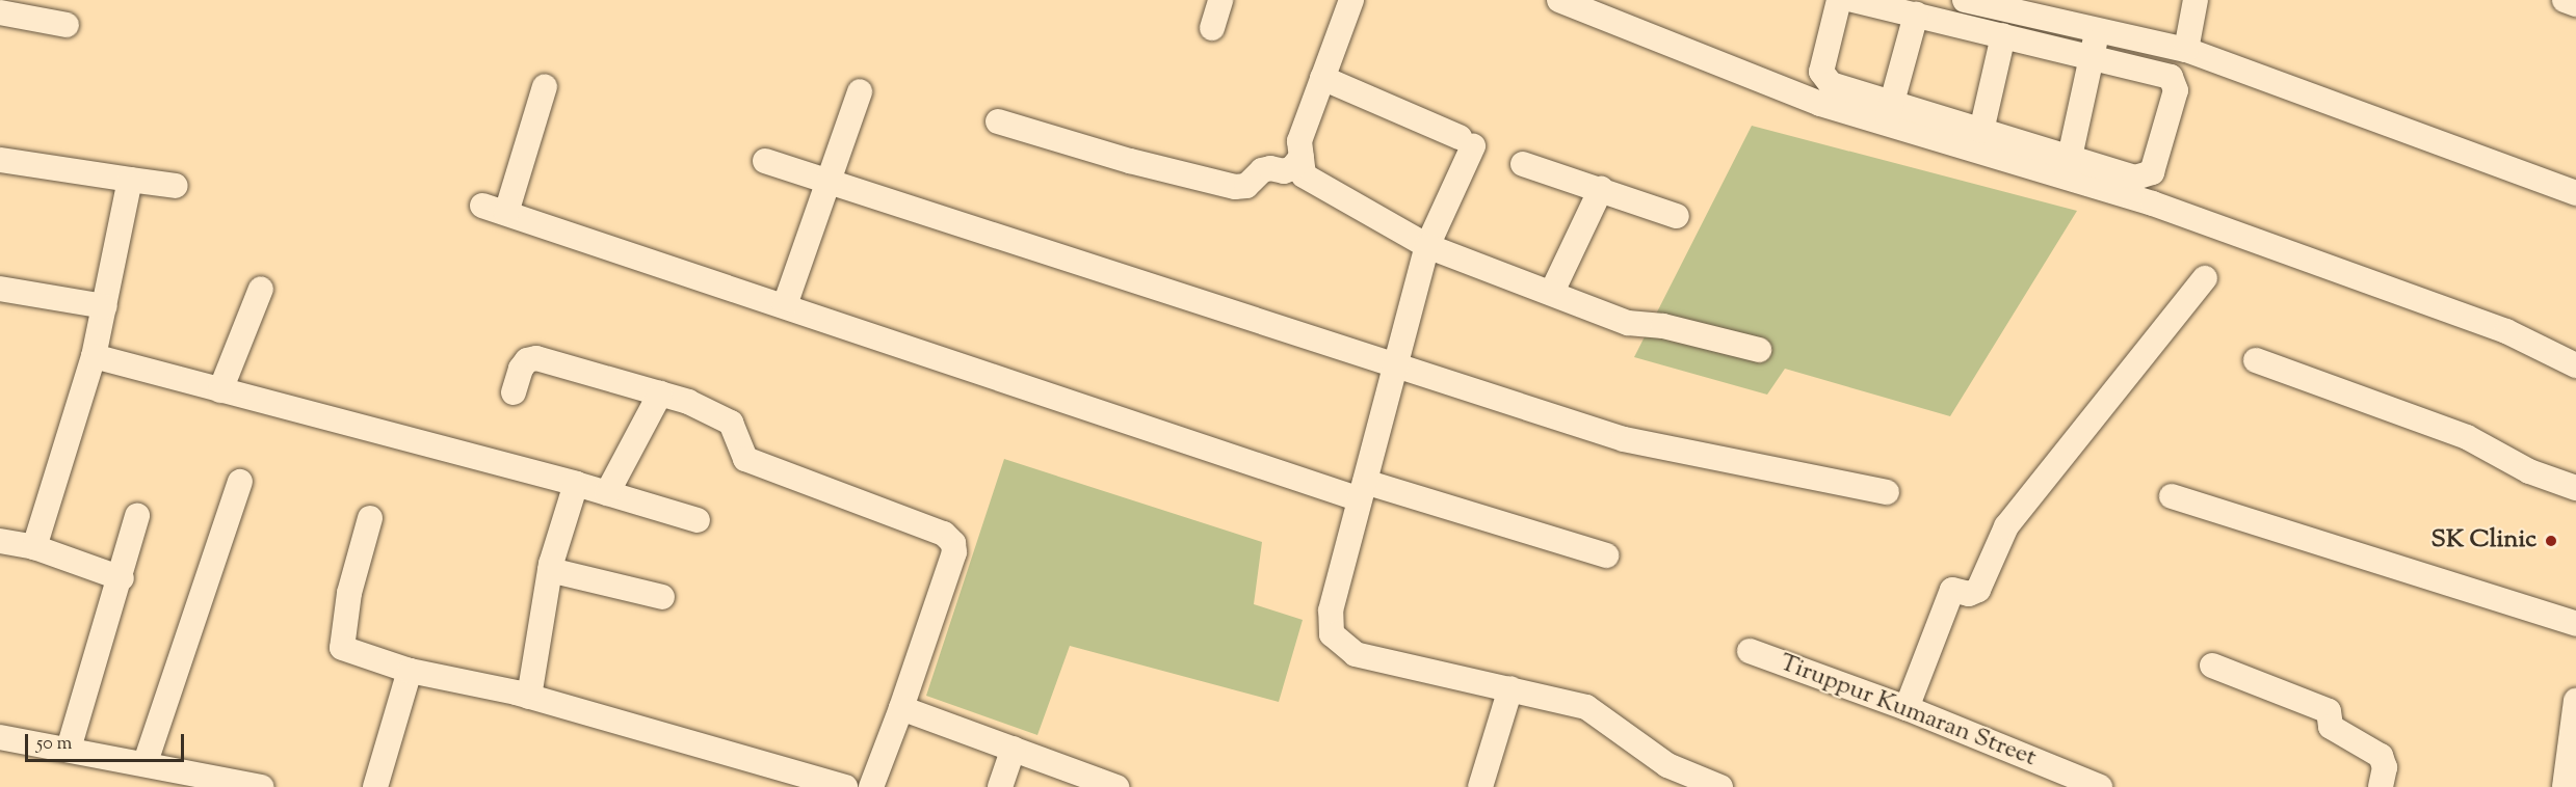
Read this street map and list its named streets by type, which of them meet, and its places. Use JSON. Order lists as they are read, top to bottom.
{
  "streets": {
    "street": ["Tiruppur Kumaran Street"]
  },
  "places": ["SK Clinic"],
  "scale_bar": "50 m"
}
